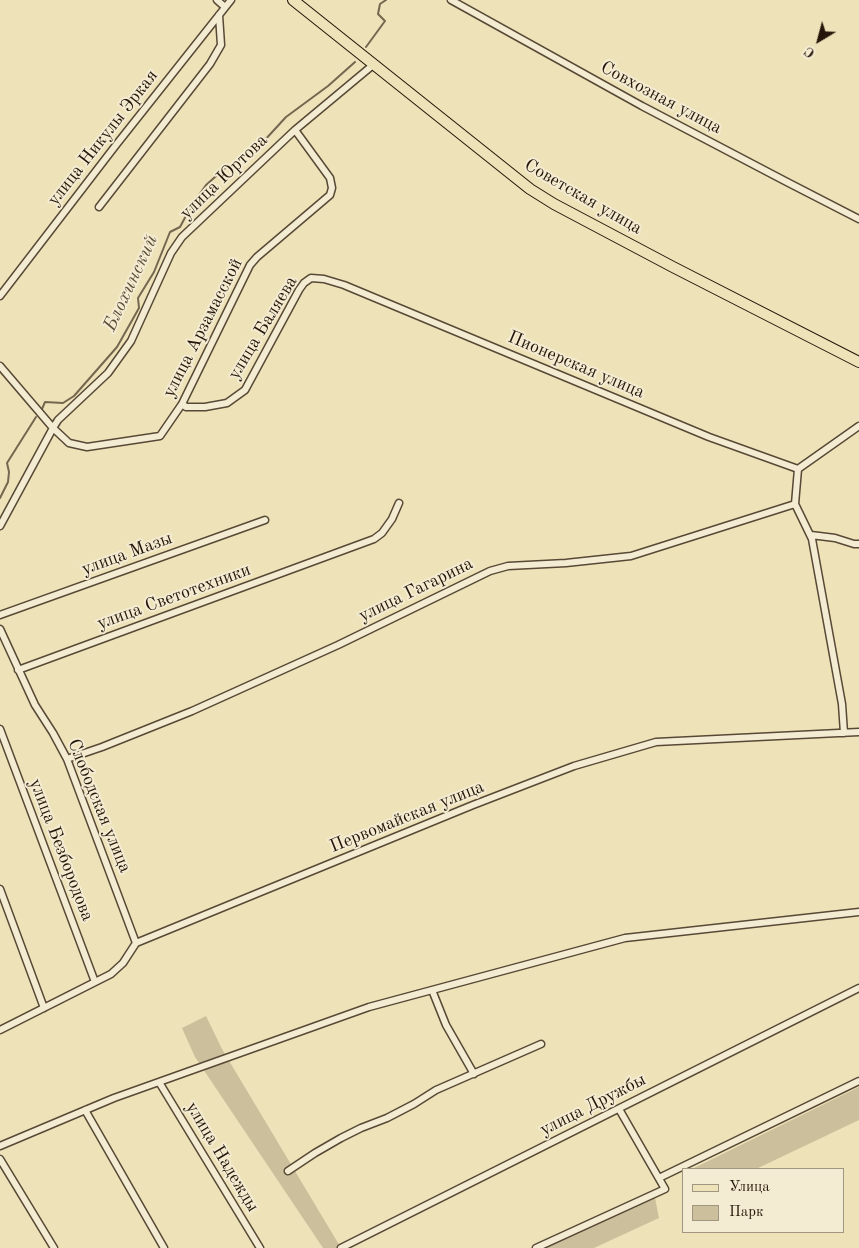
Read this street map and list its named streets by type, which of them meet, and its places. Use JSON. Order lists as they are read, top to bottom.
{
  "streets": {
    "main road": ["Советская улица"],
    "street": [
      "Совхозная улица",
      "улица Никулы Эркая",
      "улица Юртова",
      "улица Арзамасской",
      "улица Баляева",
      "Пионерская улица",
      "улица Мазы",
      "улица Гагарина",
      "улица Светотехники",
      "Слободская улица",
      "Первомайская улица",
      "улица Безбородова",
      "улица Дружбы",
      "улица Надежды"
    ]
  },
  "crossings": [
    ["улица Юртова", "Советская улица"],
    ["улица Юртова", "улица Арзамасской"],
    ["улица Арзамасской", "улица Баляева"],
    ["улица Баляева", "Пионерская улица"],
    ["улица Гагарина", "Слободская улица"],
    ["улица Светотехники", "Слободская улица"],
    ["Слободская улица", "Первомайская улица"]
  ],
  "water": ["Блохинский"],
  "legend": ["Улица", "Парк"],
  "north": "bottom left"
}
